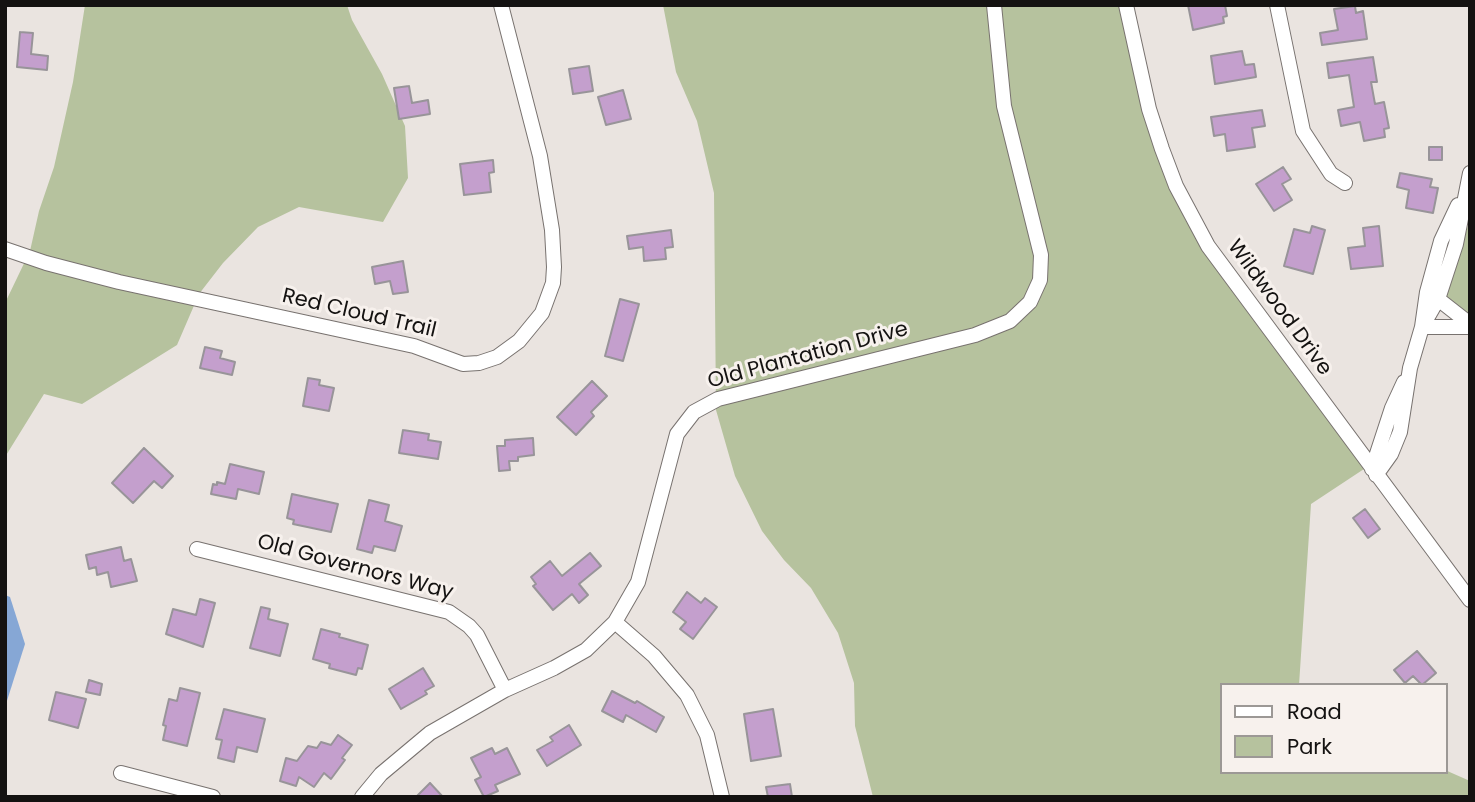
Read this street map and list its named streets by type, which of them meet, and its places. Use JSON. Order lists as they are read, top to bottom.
{
  "streets": {
    "street": [
      "Wildwood Drive",
      "Red Cloud Trail",
      "Old Plantation Drive",
      "Old Governors Way"
    ]
  },
  "crossings": [
    ["Old Plantation Drive", "Old Governors Way"]
  ],
  "legend": ["Road", "Park"]
}
